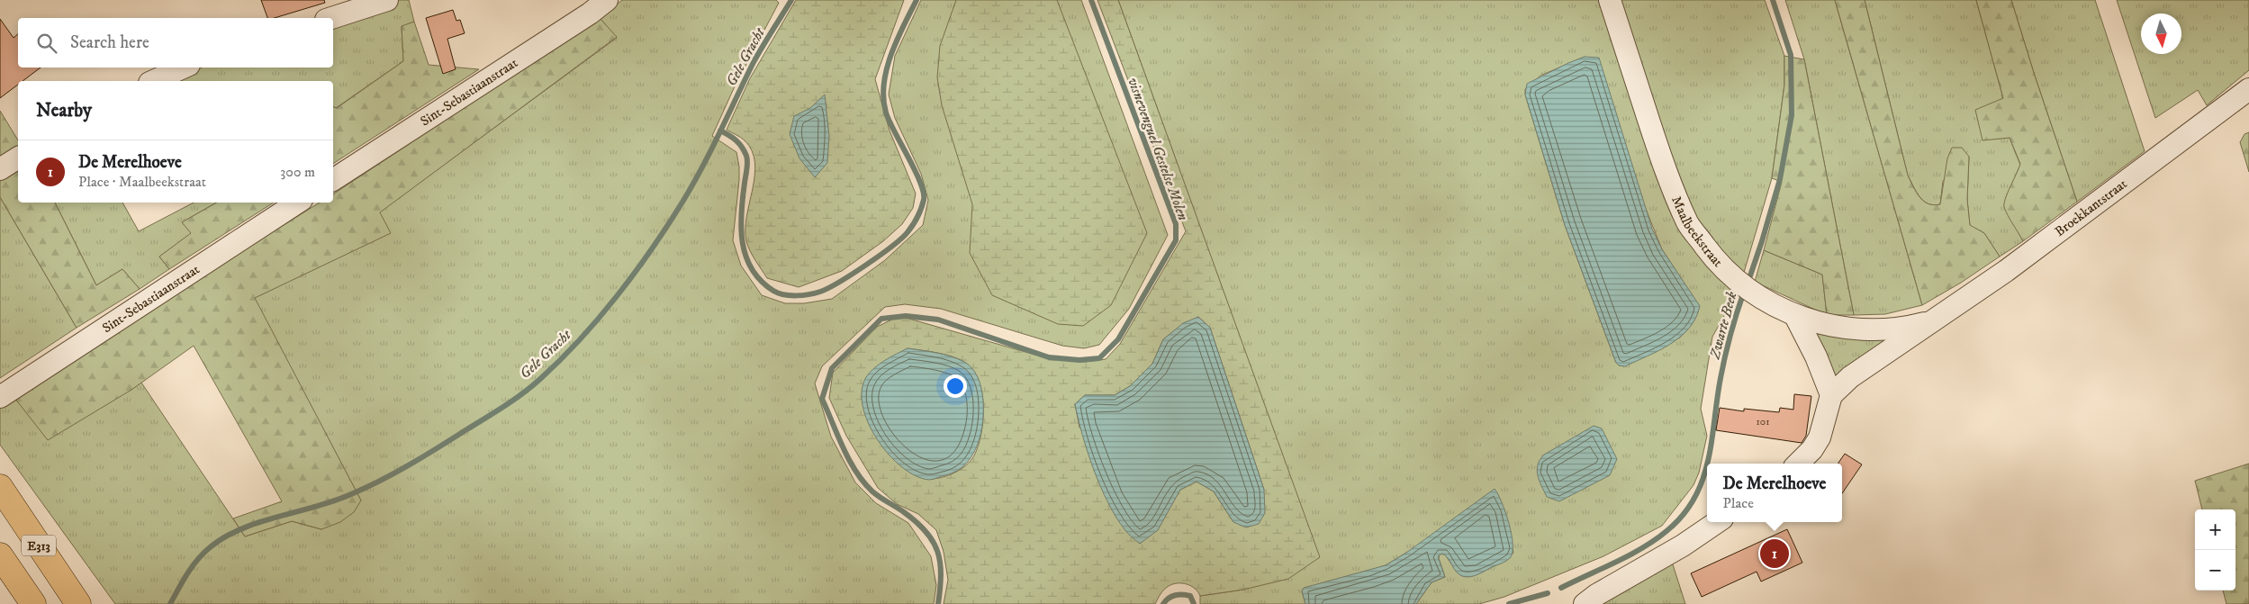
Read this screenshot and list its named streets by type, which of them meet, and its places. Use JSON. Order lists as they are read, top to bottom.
{
  "streets": {
    "highway": ["E313"],
    "street": ["Sint-Sebastiaanstraat", "Broekkantstraat", "Maalbeekstraat"]
  },
  "crossings": [
    ["Broekkantstraat", "Maalbeekstraat"]
  ],
  "water": ["Gele Gracht", "visnevenguel Gestelse Molen", "Zwarte Beek"],
  "house_numbers": ["101"],
  "north": "bottom",
  "page": {
    "search": "Search here",
    "heading": "Nearby",
    "list": [
      {
        "mark": "1",
        "name": "De Merelhoeve",
        "note": "Place · Maalbeekstraat",
        "value": "300 m"
      }
    ],
    "popup": ["De Merelhoeve", "Place"],
    "map_buttons": ["+", "−"],
    "pins": "1"
  }
}
